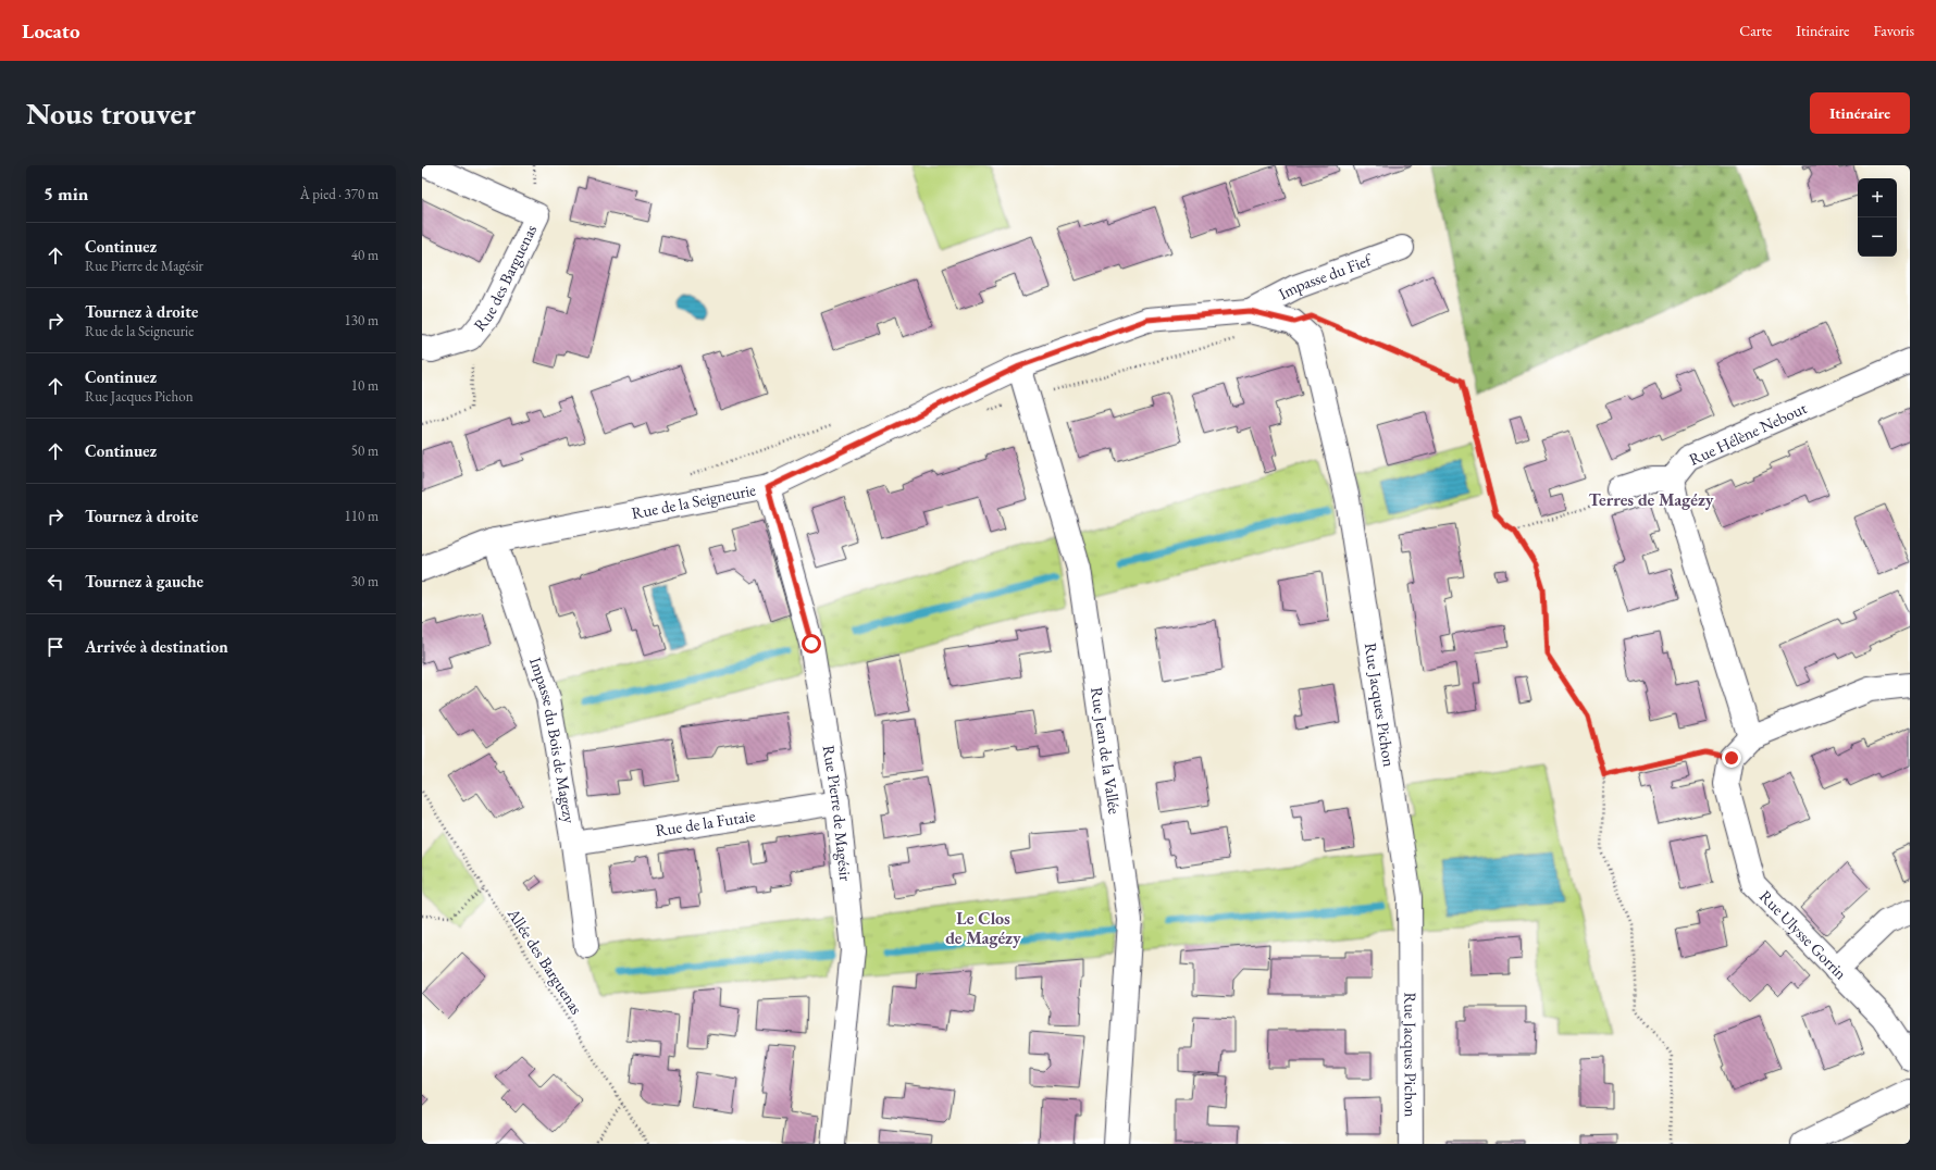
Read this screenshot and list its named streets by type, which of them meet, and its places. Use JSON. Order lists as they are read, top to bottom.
{
  "streets": {
    "street": [
      "Rue des Barguenas",
      "Impasse du Fief",
      "Rue Hélène Nebout",
      "Rue de la Seigneurie",
      "Rue Jacques Pichon",
      "Impasse du Bois de Magezy",
      "Rue Jean de la Vallée",
      "Rue Pierre de Magésir",
      "Rue de la Futaie",
      "Rue Ulysse Gorrin"
    ],
    "path": ["Allée des Barguenas"]
  },
  "crossings": [
    ["Impasse du Fief", "Rue de la Seigneurie"],
    ["Rue Hélène Nebout", "Rue Ulysse Gorrin"],
    ["Rue de la Seigneurie", "Impasse du Bois de Magezy"],
    ["Rue de la Seigneurie", "Rue Jean de la Vallée"],
    ["Rue de la Seigneurie", "Rue Pierre de Magésir"],
    ["Impasse du Bois de Magezy", "Rue de la Futaie"],
    ["Rue Pierre de Magésir", "Rue de la Futaie"]
  ],
  "districts": ["Terres de Magézy", "Le Clos de Magézy"],
  "page": {
    "header": "Locato",
    "nav": ["Carte", "Itinéraire", "Favoris"],
    "buttons": "Itinéraire",
    "title": "Nous trouver",
    "heading": ["5 min", "À pied · 370 m"],
    "map_buttons": ["+", "−"],
    "list": [
      ["Continuez", "Rue Pierre de Magésir", "40 m"],
      ["Tournez à droite", "Rue de la Seigneurie", "130 m"],
      ["Continuez", "Rue Jacques Pichon", "10 m"],
      ["Continuez", "50 m"],
      ["Tournez à droite", "110 m"],
      ["Tournez à gauche", "30 m"],
      "Arrivée à destination"
    ]
  }
}
